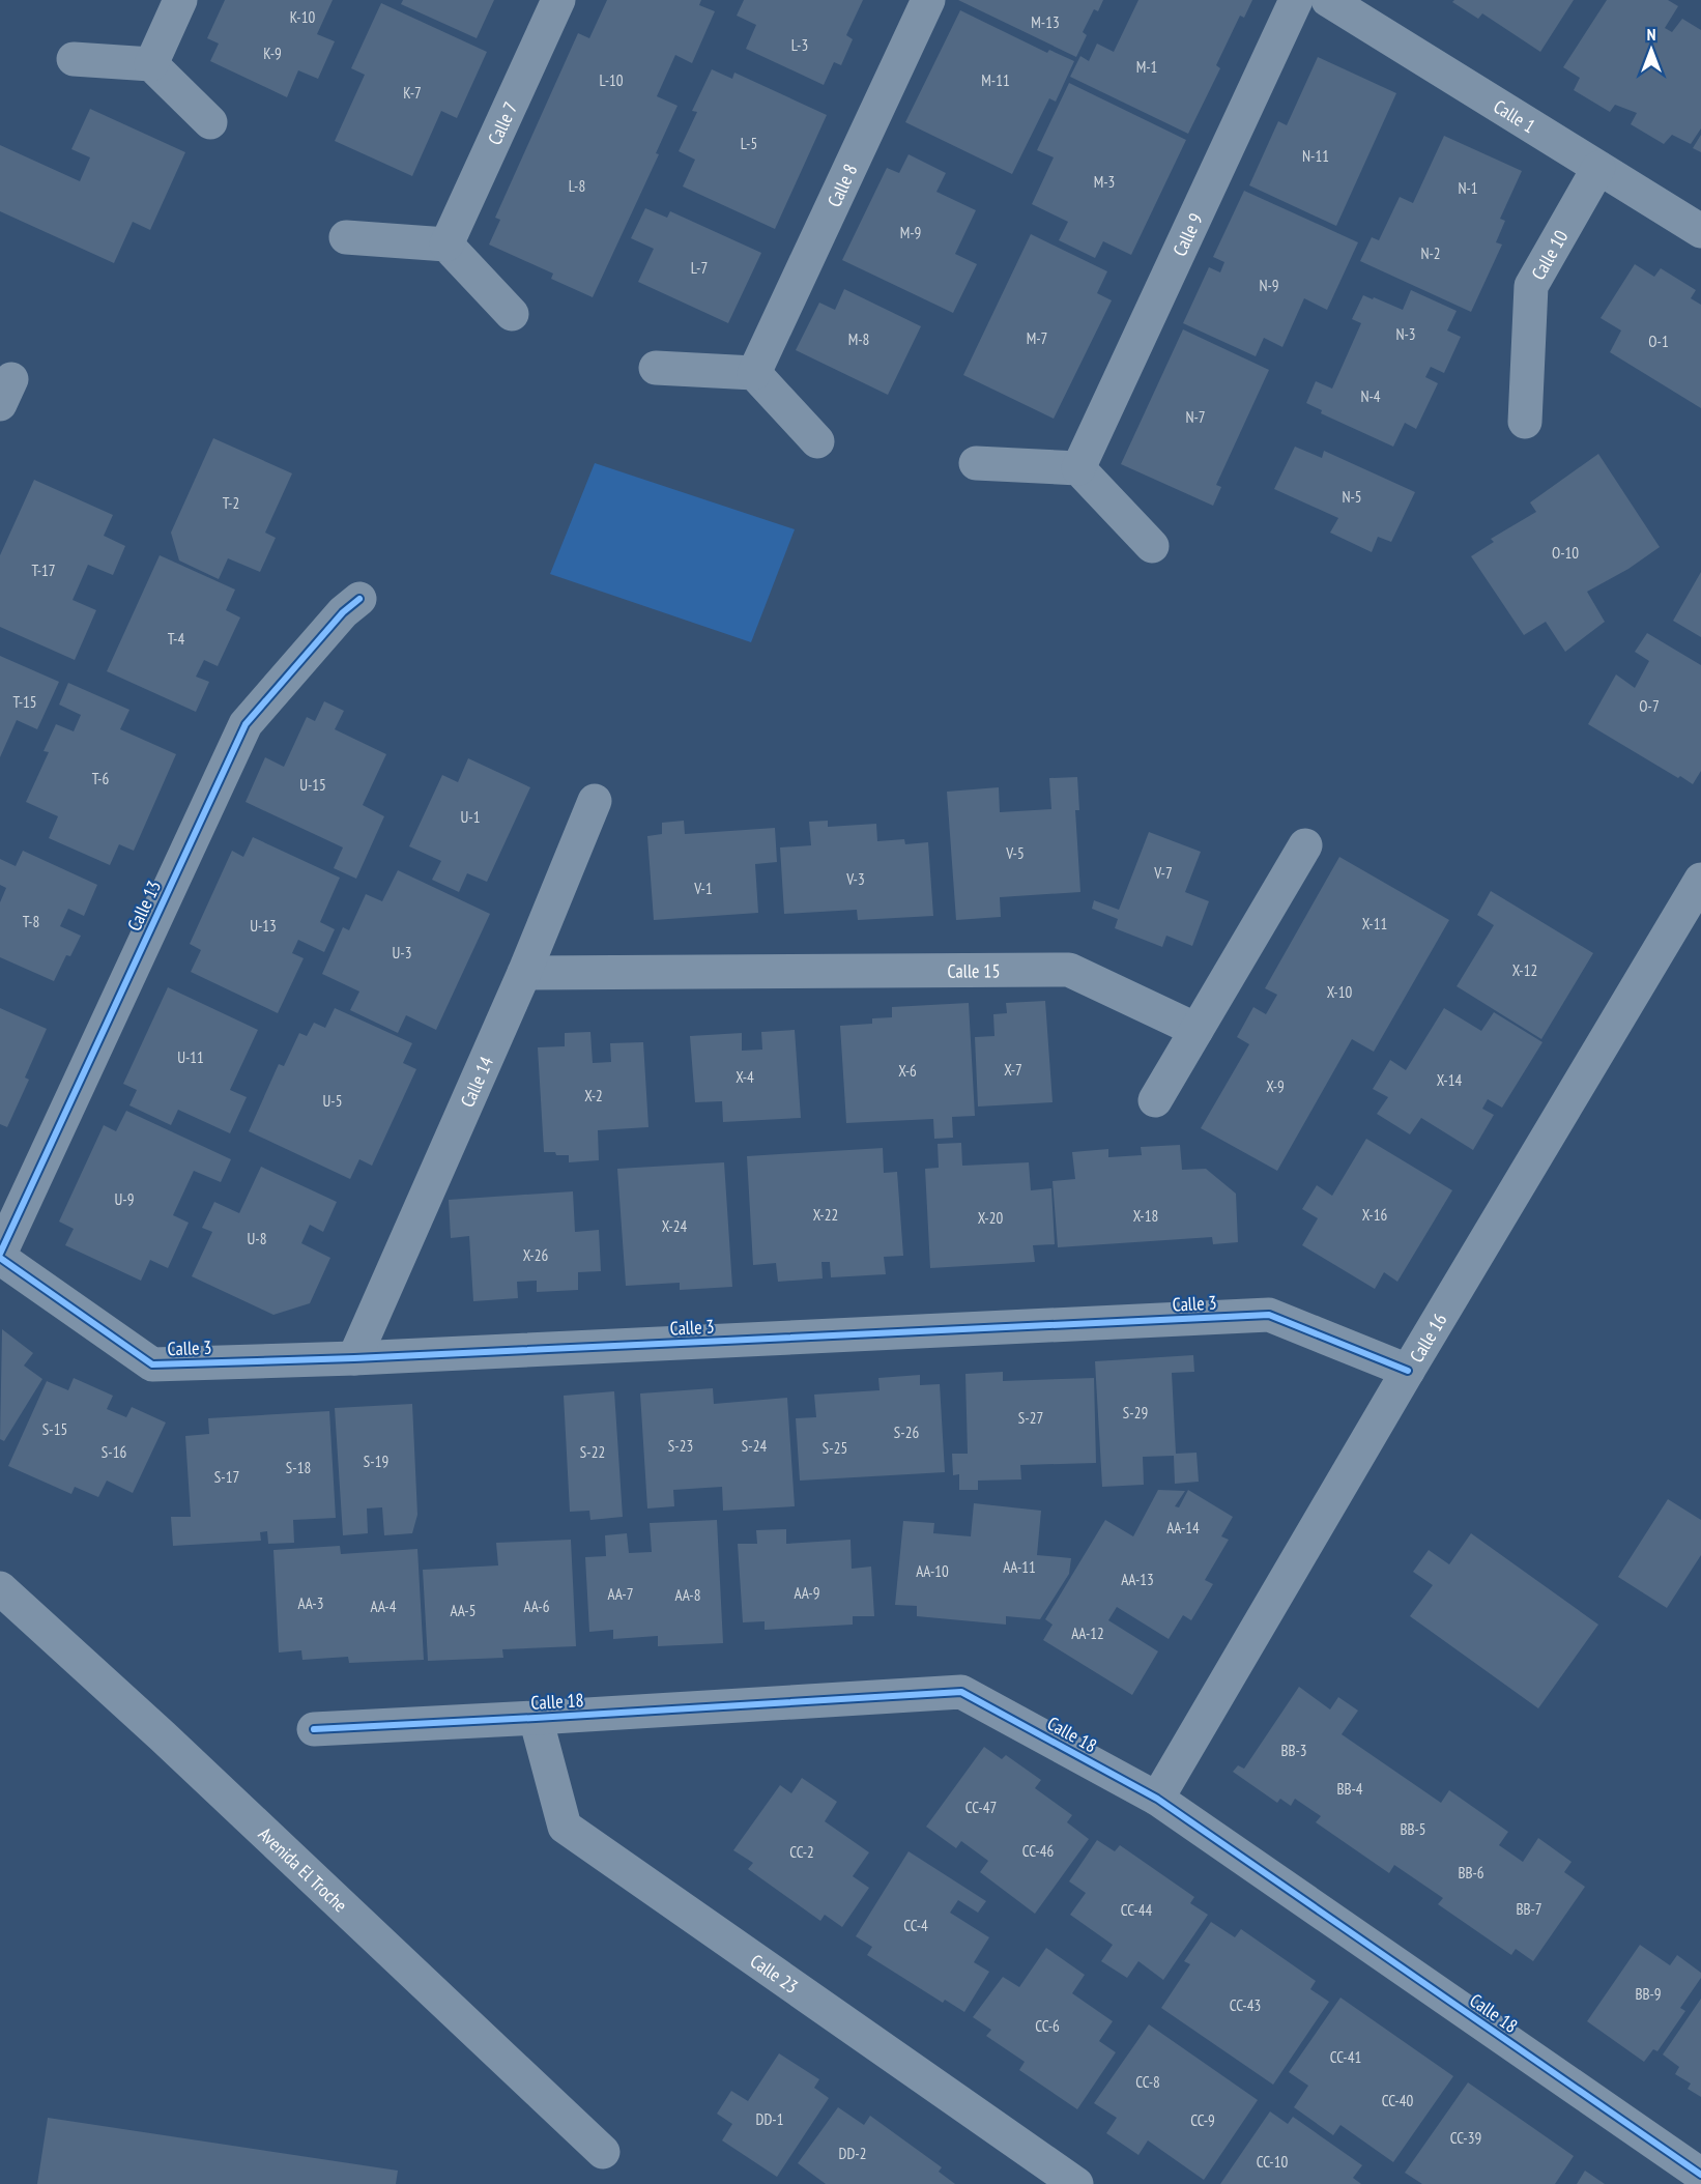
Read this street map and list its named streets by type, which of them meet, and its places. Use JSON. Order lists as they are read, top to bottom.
{
  "streets": {
    "street": [
      "Calle 1",
      "Calle 7",
      "Calle 8",
      "Calle 9",
      "Calle 10",
      "Calle 13",
      "Calle 15",
      "Calle 14",
      "Calle 3",
      "Calle 16",
      "Calle 18",
      "Avenida El Troche",
      "Calle 23"
    ]
  },
  "crossings": [
    ["Calle 1", "Calle 10"],
    ["Calle 13", "Calle 3"],
    ["Calle 15", "Calle 14"],
    ["Calle 14", "Calle 3"],
    ["Calle 3", "Calle 16"],
    ["Calle 16", "Calle 18"],
    ["Calle 18", "Calle 23"]
  ],
  "house_numbers": [
    "K-10",
    "M-13",
    "L-3",
    "K-9",
    "M-1",
    "L-10",
    "M-11",
    "K-7",
    "L-5",
    "N-11",
    "M-3",
    "L-8",
    "N-1",
    "M-9",
    "N-2",
    "L-7",
    "N-9",
    "N-3",
    "M-7",
    "M-8",
    "O-1",
    "N-4",
    "N-7",
    "N-5",
    "T-2",
    "O-10",
    "T-17",
    "T-4",
    "T-15",
    "O-7",
    "T-6",
    "U-15",
    "U-1",
    "V-5",
    "V-7",
    "V-3",
    "V-1",
    "T-8",
    "X-11",
    "U-13",
    "U-3",
    "X-12",
    "X-10",
    "U-11",
    "X-7",
    "X-6",
    "X-4",
    "X-14",
    "X-9",
    "X-2",
    "U-5",
    "U-9",
    "X-22",
    "X-16",
    "X-18",
    "X-20",
    "X-24",
    "U-8",
    "X-26",
    "S-29",
    "S-27",
    "S-15",
    "S-26",
    "S-23",
    "S-24",
    "S-25",
    "S-16",
    "S-22",
    "S-19",
    "S-18",
    "S-17",
    "AA-14",
    "AA-11",
    "AA-10",
    "AA-13",
    "AA-9",
    "AA-7",
    "AA-8",
    "AA-3",
    "AA-4",
    "AA-6",
    "AA-5",
    "AA-12",
    "BB-3",
    "BB-4",
    "CC-47",
    "BB-5",
    "CC-46",
    "CC-2",
    "BB-6",
    "BB-7",
    "CC-44",
    "CC-4",
    "BB-9",
    "CC-43",
    "CC-6",
    "CC-41",
    "CC-8",
    "CC-40",
    "DD-1",
    "CC-9",
    "CC-39",
    "DD-2",
    "CC-10"
  ],
  "north": "top"
}
